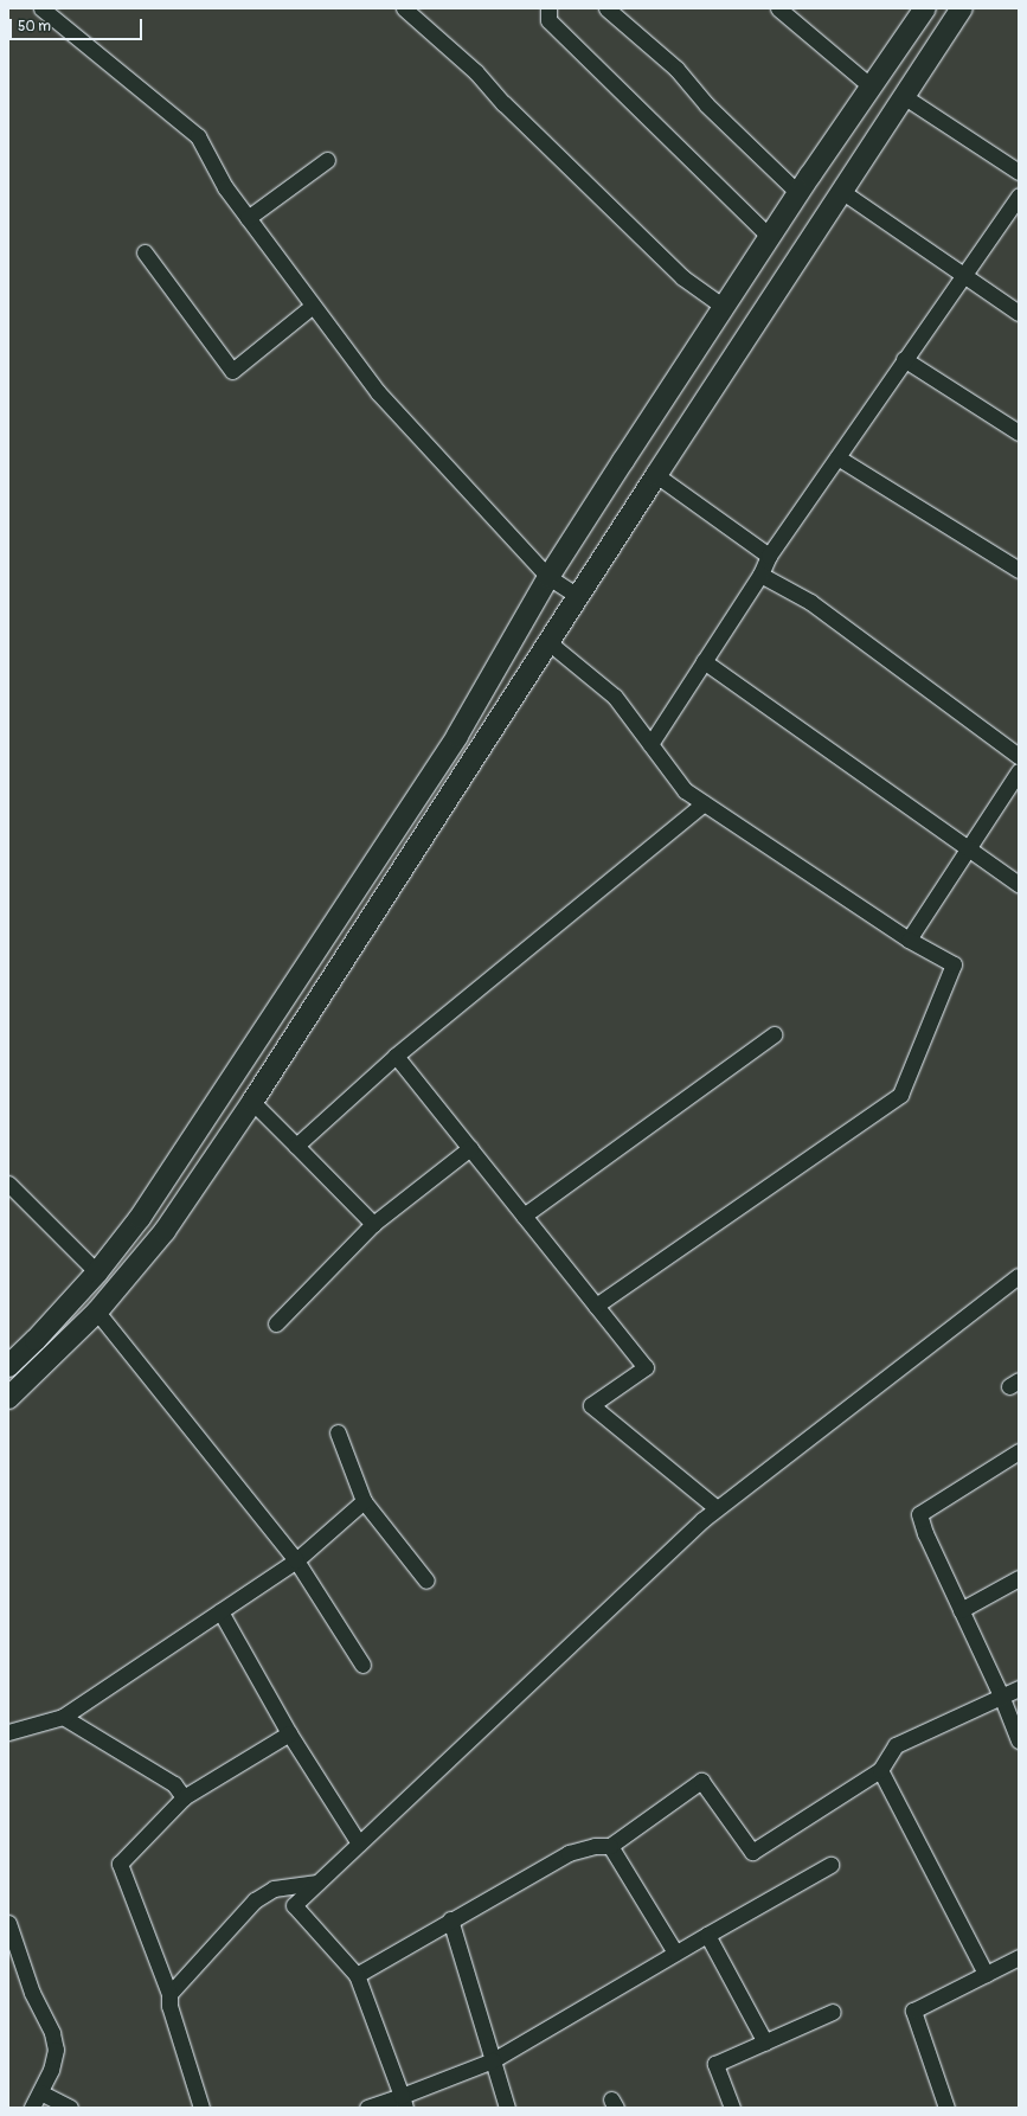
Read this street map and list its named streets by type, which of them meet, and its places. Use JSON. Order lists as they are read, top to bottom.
{
  "scale_bar": "50 m"
}
